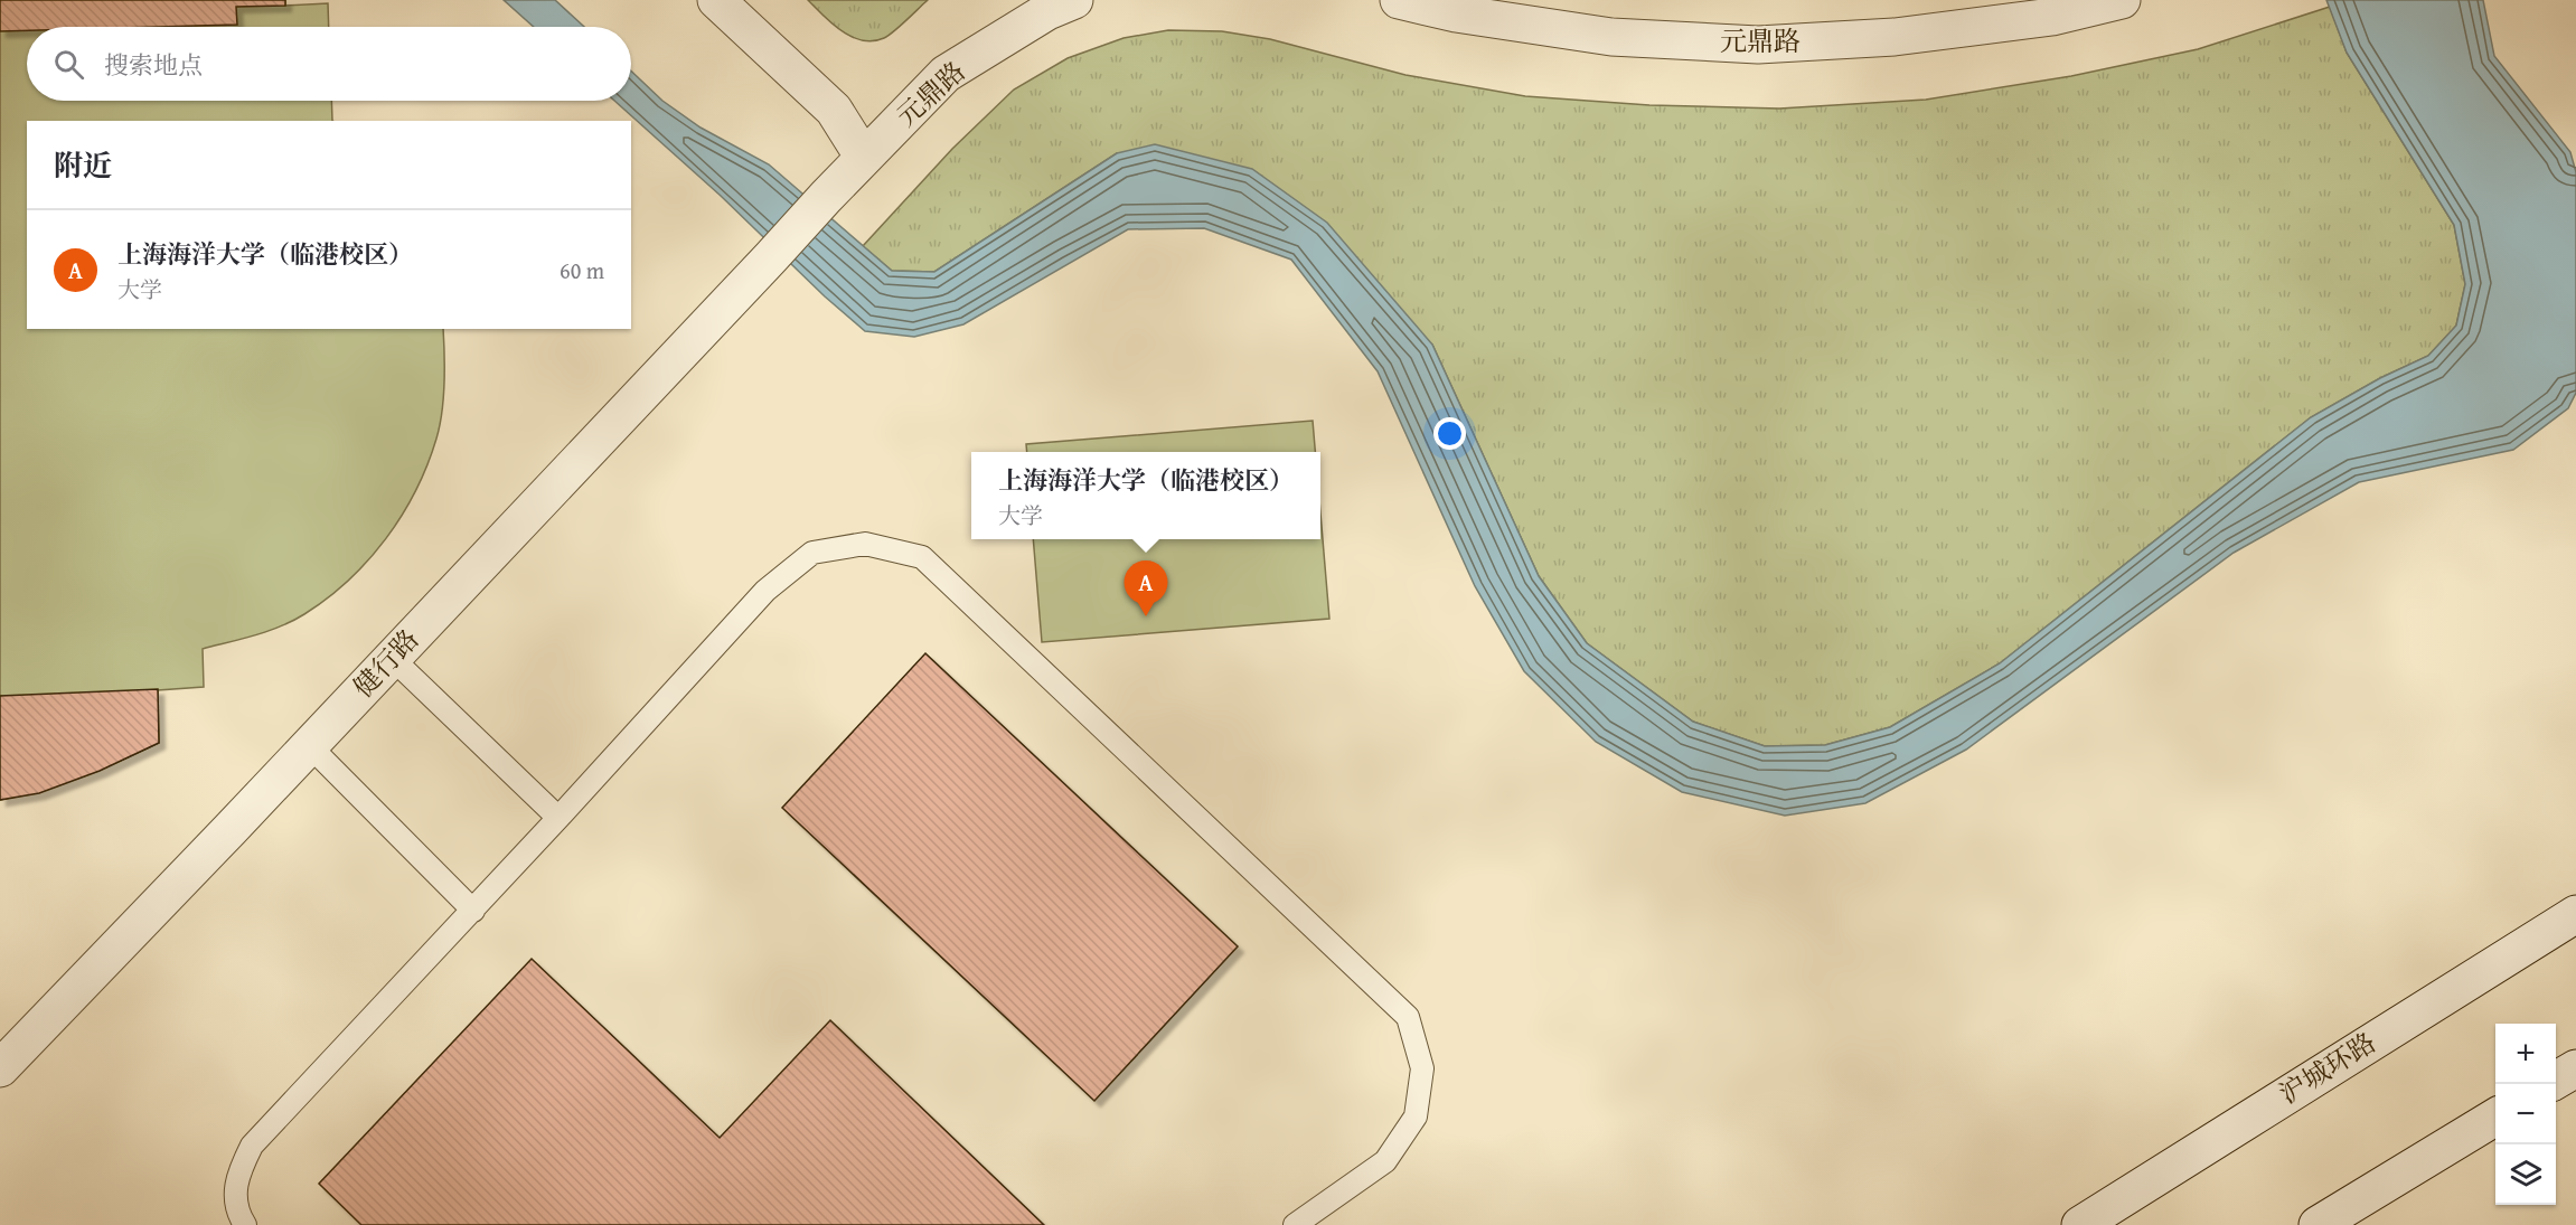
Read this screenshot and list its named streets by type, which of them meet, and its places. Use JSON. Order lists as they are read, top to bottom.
{
  "streets": {
    "street": ["元鼎路", "健行路", "沪城环路"]
  },
  "crossings": [
    ["元鼎路", "健行路"]
  ],
  "page": {
    "search": "搜索地点",
    "heading": "附近",
    "list": [
      {
        "mark": "A",
        "name": "上海海洋大学（临港校区）",
        "note": "大学",
        "value": "60 m"
      }
    ],
    "popup": ["上海海洋大学（临港校区）", "大学"],
    "pins": "A",
    "map_buttons": ["+", "−"]
  }
}
